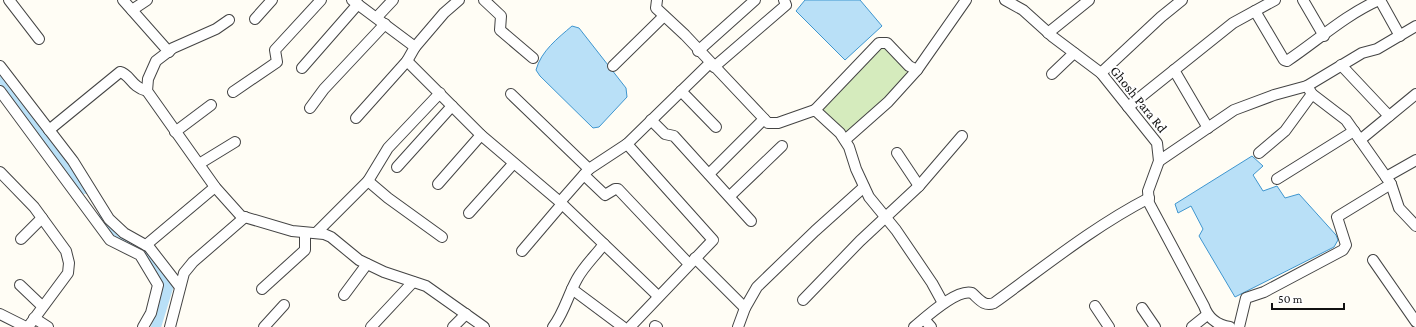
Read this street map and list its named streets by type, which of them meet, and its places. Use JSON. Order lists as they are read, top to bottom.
{
  "streets": {
    "street": ["Ghosh Para Rd"]
  },
  "scale_bar": "50 m"
}
